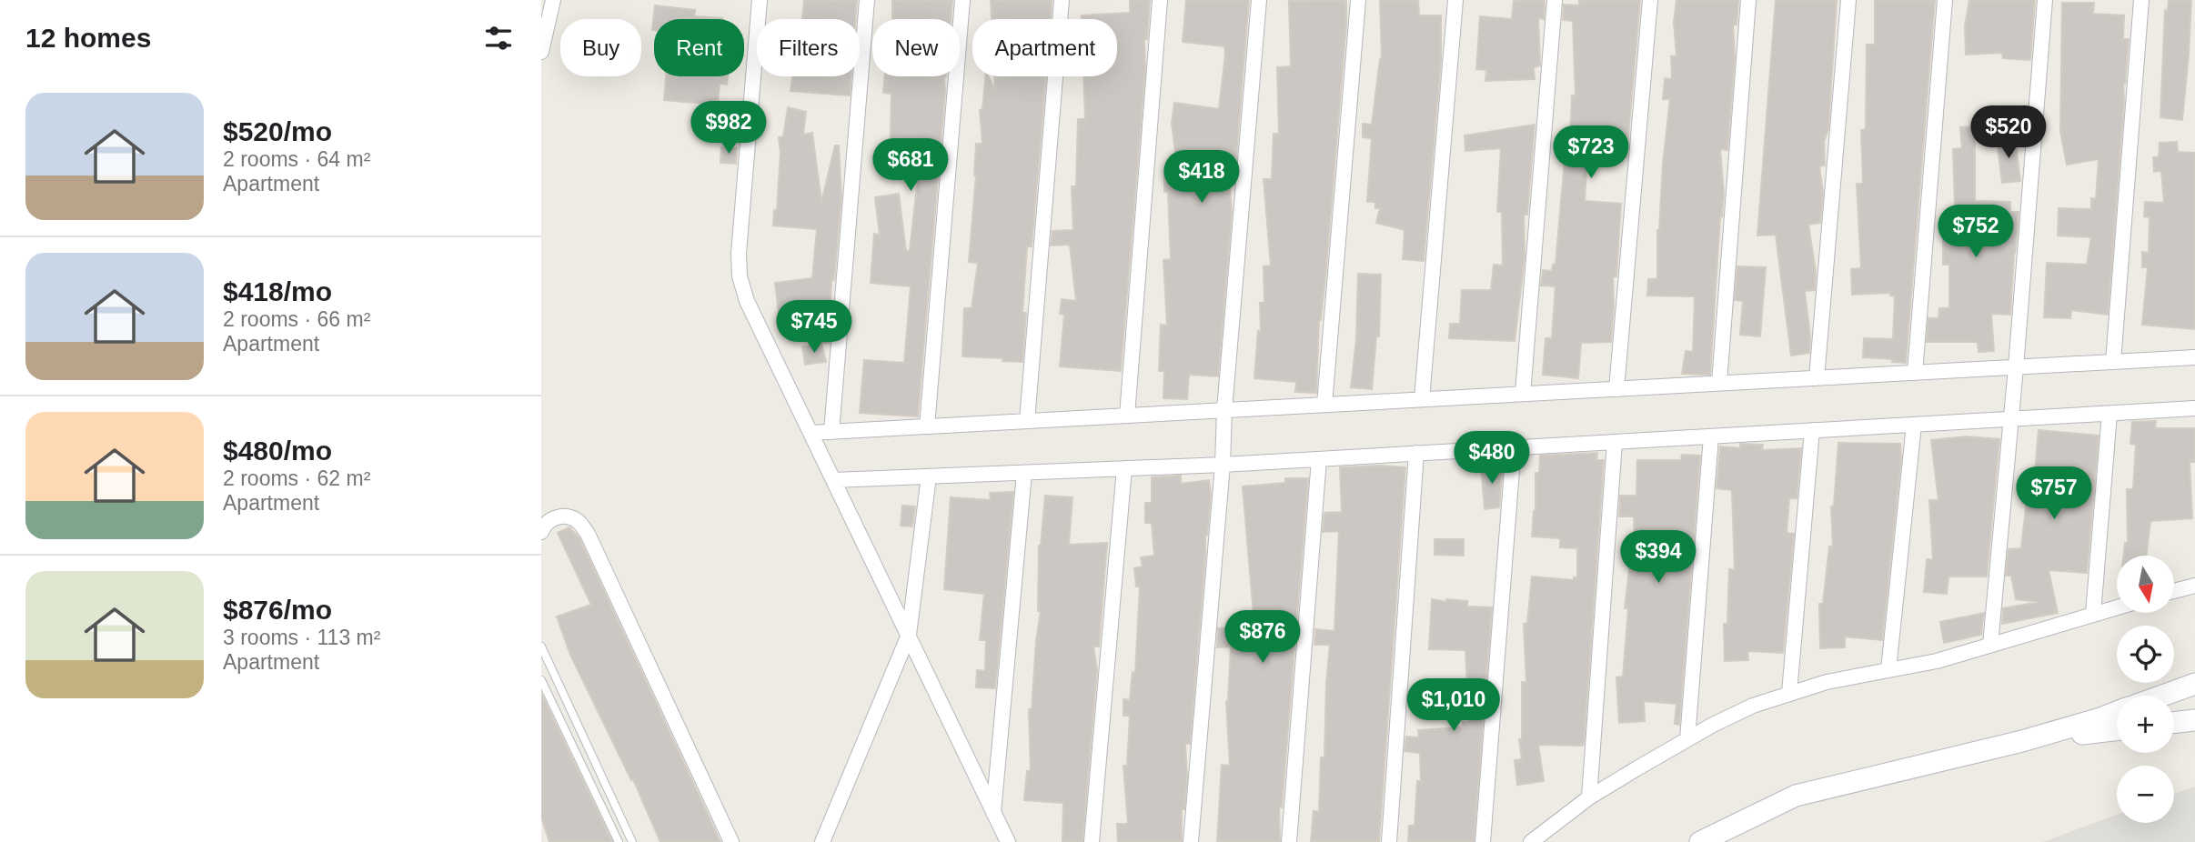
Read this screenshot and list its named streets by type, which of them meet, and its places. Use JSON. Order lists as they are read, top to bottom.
{
  "north": "bottom",
  "page": {
    "heading": "12 homes",
    "chip": [
      "Buy",
      "Rent",
      "Filters",
      "New",
      "Apartment"
    ],
    "list": [
      {
        "name": "$520/mo",
        "note": "2 rooms · 64 m² · Apartment"
      },
      {
        "name": "$418/mo",
        "note": "2 rooms · 66 m² · Apartment"
      },
      {
        "name": "$480/mo",
        "note": "2 rooms · 62 m² · Apartment"
      },
      {
        "name": "$876/mo",
        "note": "3 rooms · 113 m² · Apartment"
      }
    ],
    "price": [
      "$982",
      "$520",
      "$723",
      "$681",
      "$418",
      "$752",
      "$745",
      "$480",
      "$757",
      "$394",
      "$876",
      "$1,010"
    ],
    "map_buttons": ["+", "−"]
  }
}
